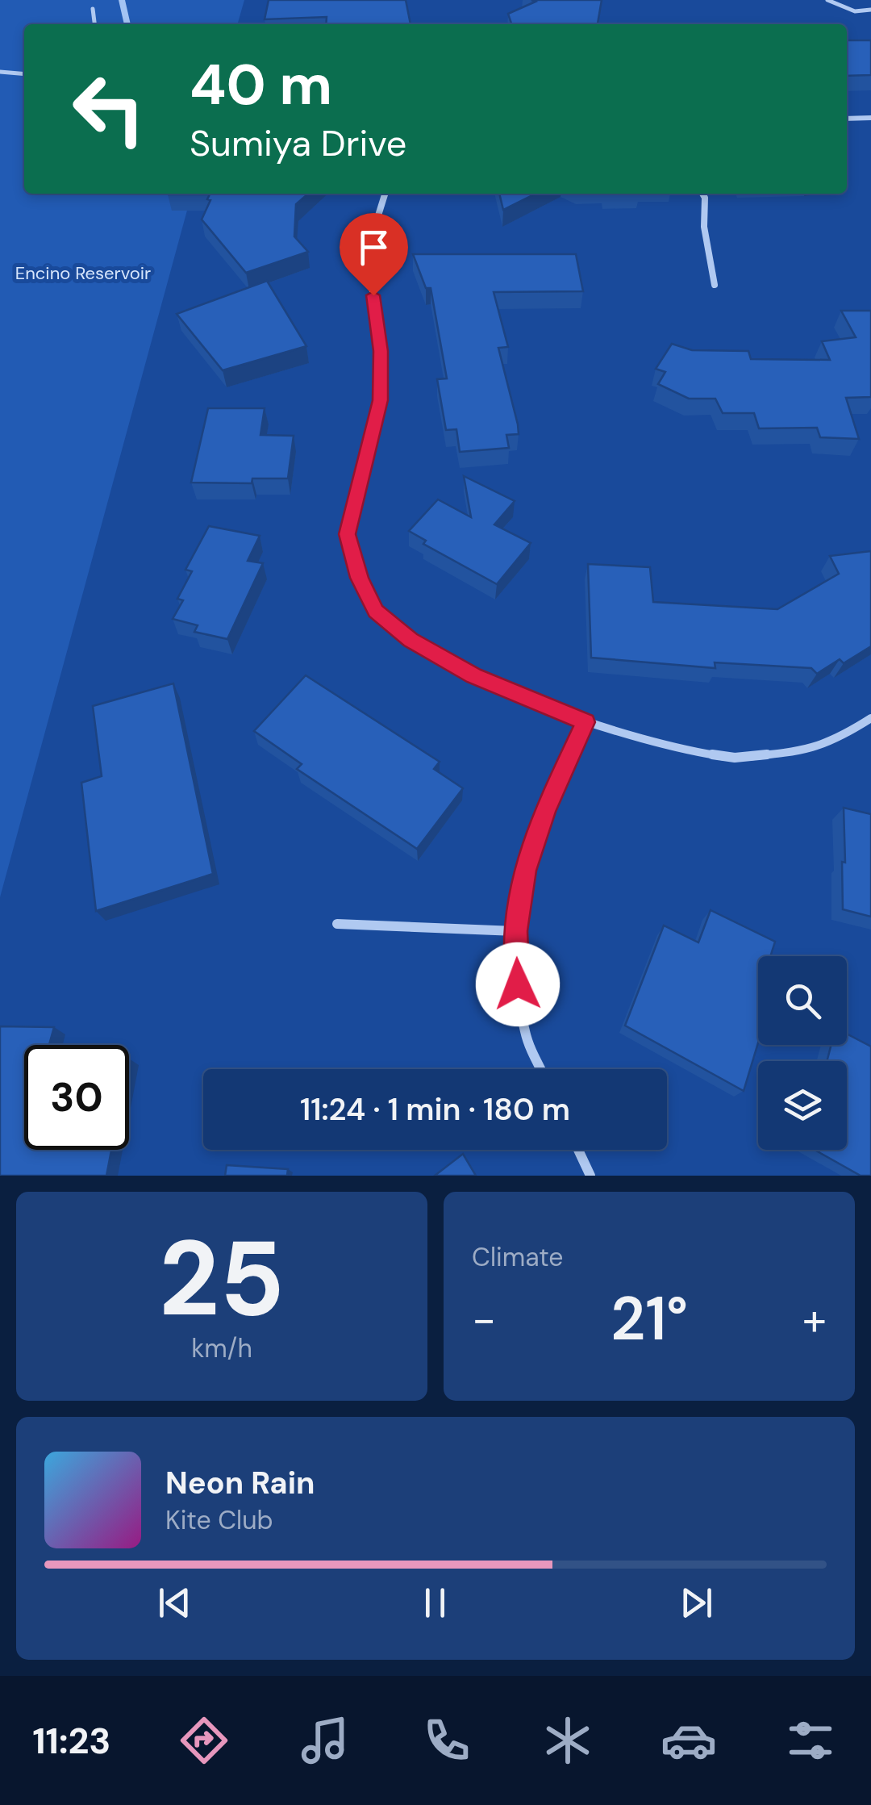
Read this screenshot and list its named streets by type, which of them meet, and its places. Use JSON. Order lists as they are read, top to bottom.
{
  "parks": ["Encino Reservoir"],
  "page": {
    "turn": ["40 m", "Sumiya Drive"],
    "limit": "30",
    "trip": "11:24 · 1 min · 180 m",
    "tile": [
      ["25", "km/h"],
      "Climate"
    ],
    "heat": ["−", "21°", "+"],
    "song": ["Neon Rain", "Kite Club"],
    "tabs": "11:23"
  }
}
